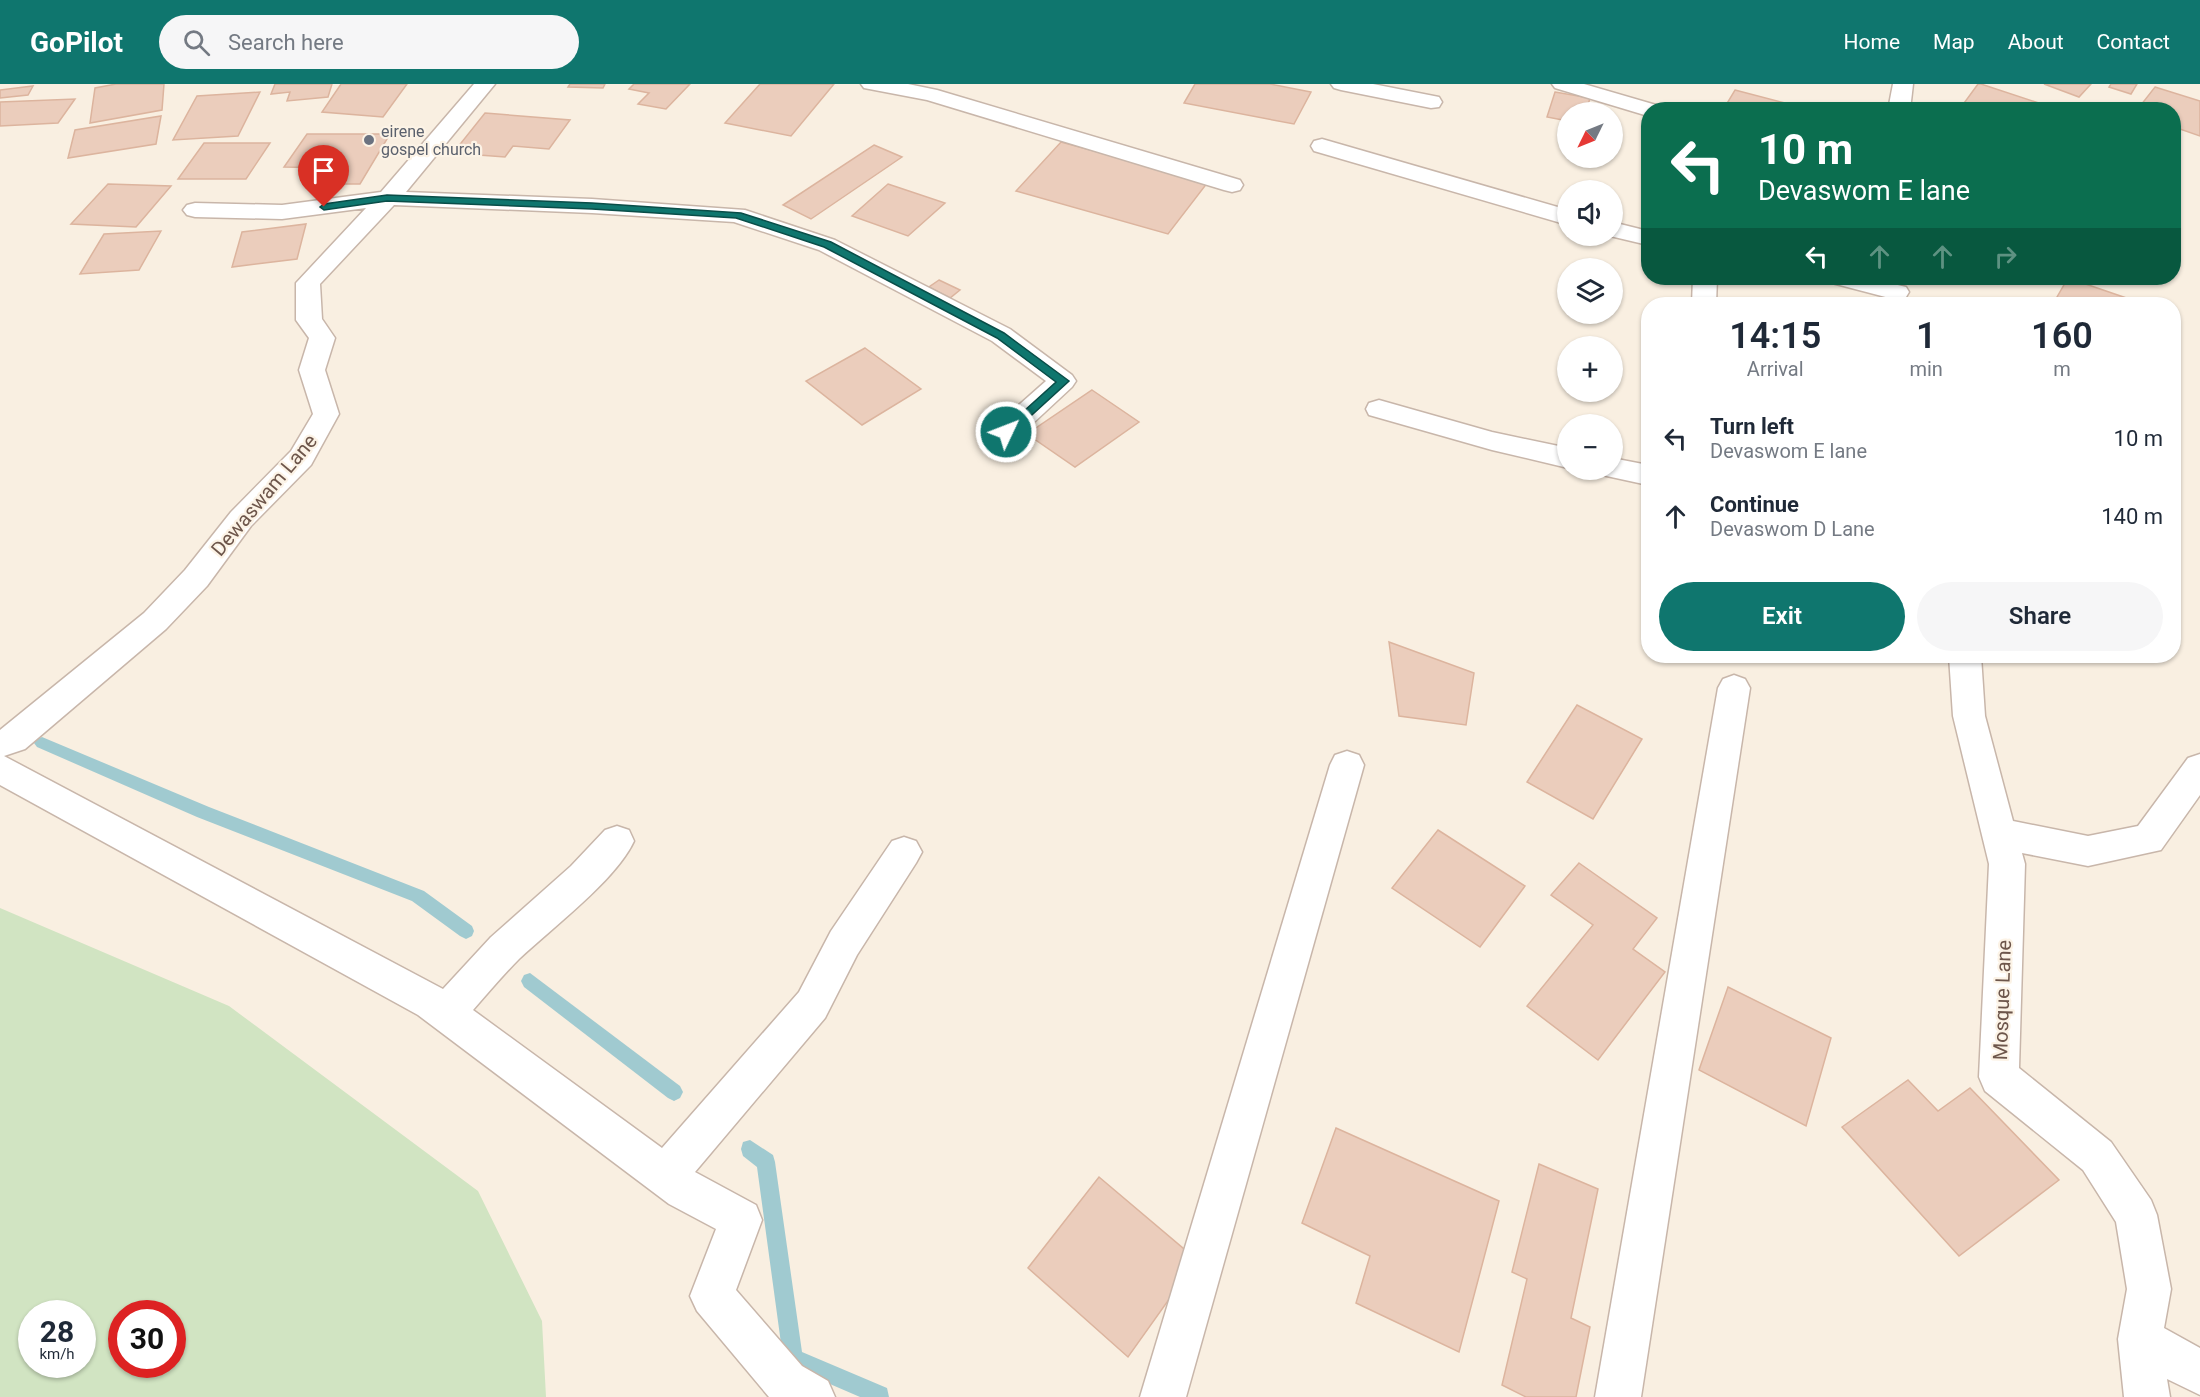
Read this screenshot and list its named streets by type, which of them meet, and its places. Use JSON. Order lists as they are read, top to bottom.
{
  "streets": {
    "street": ["Dewaswam Lane", "Mosque Lane"]
  },
  "places": ["eirene gospel church"],
  "north": "bottom left",
  "page": {
    "header": "GoPilot",
    "search": "Search here",
    "nav": [
      "Home",
      "Map",
      "About",
      "Contact"
    ],
    "map_buttons": ["+", "−"],
    "turn": ["10 m", "Devaswom E lane"],
    "eta": [
      "14:15",
      "Arrival",
      "1",
      "min",
      "160",
      "m"
    ],
    "list": [
      {
        "name": "Turn left",
        "note": "Devaswom E lane",
        "value": "10 m"
      },
      {
        "name": "Continue",
        "note": "Devaswom D Lane",
        "value": "140 m"
      }
    ],
    "buttons": ["Exit", "Share"],
    "speed": "28 km/h",
    "limit": "30"
  }
}
